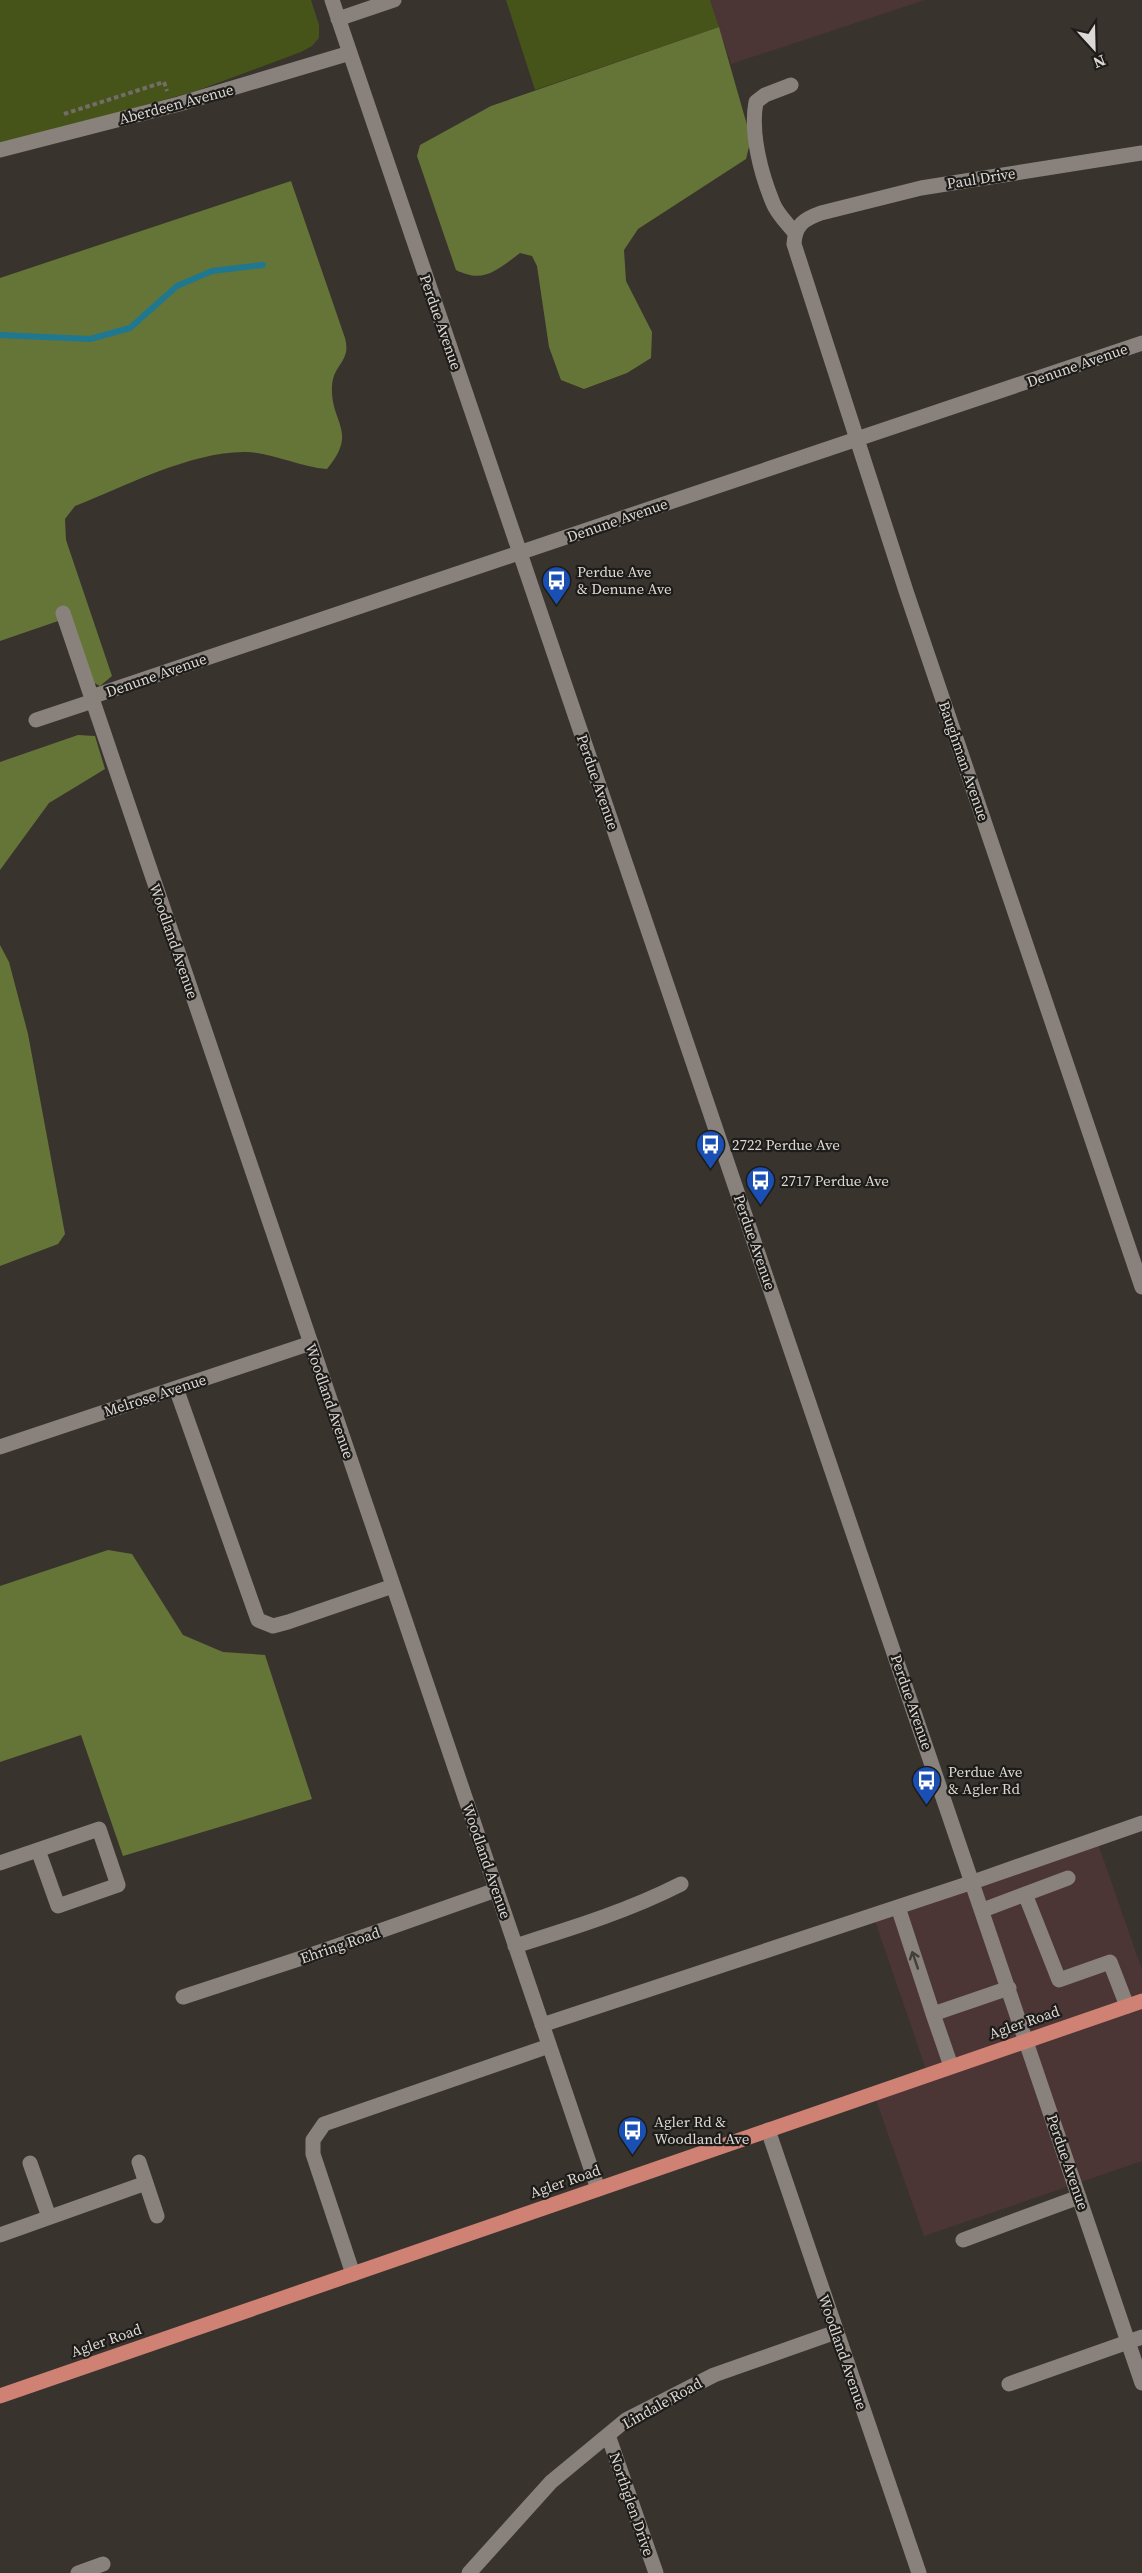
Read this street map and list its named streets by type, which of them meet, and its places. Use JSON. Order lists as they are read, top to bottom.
{
  "streets": {
    "main road": ["Agler Road"],
    "street": [
      "Aberdeen Avenue",
      "Paul Drive",
      "Perdue Avenue",
      "Denune Avenue",
      "Baughman Avenue",
      "Woodland Avenue",
      "Melrose Avenue",
      "Ehring Road",
      "Lindale Road",
      "Northglen Drive"
    ]
  },
  "crossings": [
    ["Aberdeen Avenue", "Perdue Avenue"],
    ["Paul Drive", "Baughman Avenue"],
    ["Perdue Avenue", "Denune Avenue"],
    ["Perdue Avenue", "Agler Road"],
    ["Denune Avenue", "Baughman Avenue"],
    ["Denune Avenue", "Woodland Avenue"],
    ["Woodland Avenue", "Melrose Avenue"],
    ["Woodland Avenue", "Ehring Road"],
    ["Woodland Avenue", "Agler Road"],
    ["Woodland Avenue", "Lindale Road"],
    ["Lindale Road", "Northglen Drive"]
  ],
  "places": {
    "bus stop": [
      "Perdue Ave & Denune Ave",
      "2722 Perdue Ave",
      "2717 Perdue Ave",
      "Perdue Ave & Agler Rd",
      "Agler Rd & Woodland Ave"
    ]
  },
  "north": "bottom"
}
